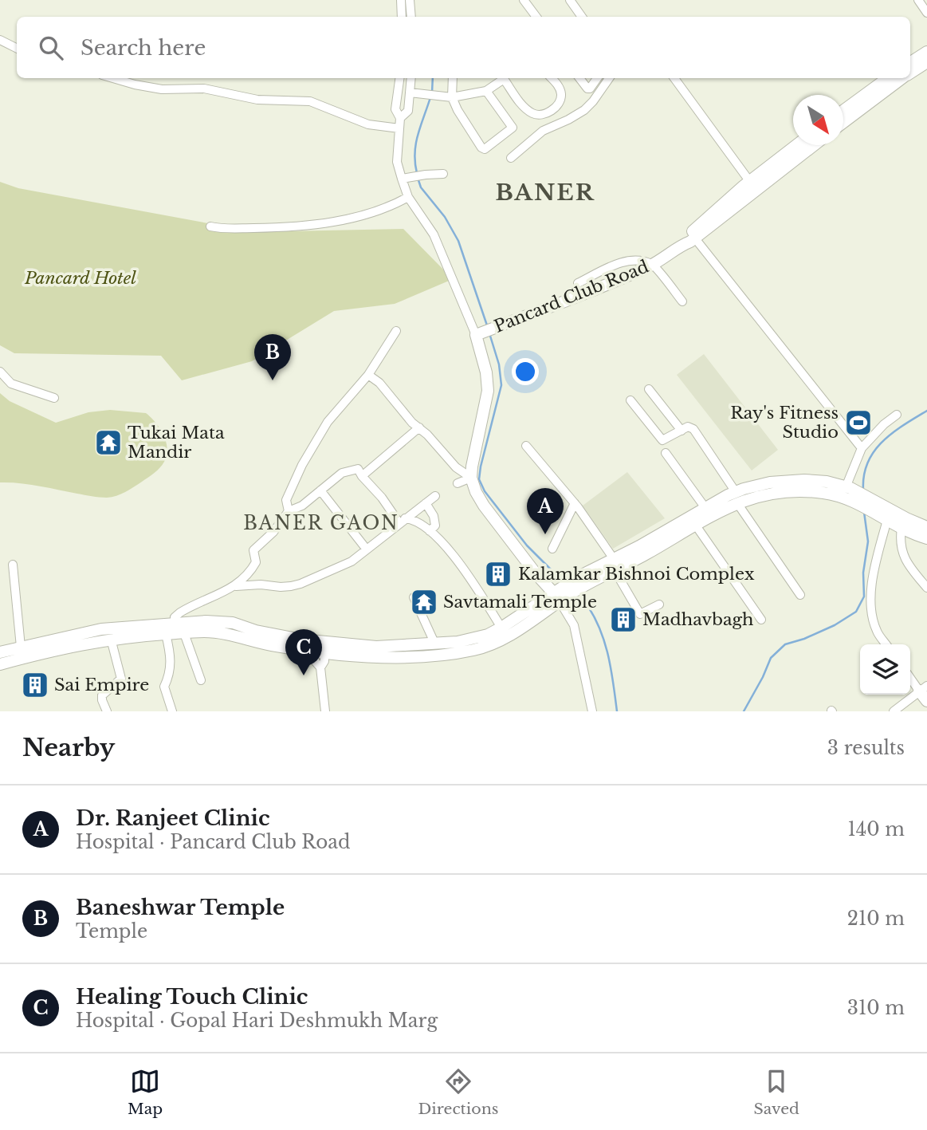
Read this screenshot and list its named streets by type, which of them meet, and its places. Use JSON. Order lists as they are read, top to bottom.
{
  "streets": {
    "main road": ["Pancard Club Road"]
  },
  "districts": ["BANER", "BANER GAON"],
  "parks": ["Pancard Hotel"],
  "places": {
    "sports": ["Ray's Fitness Studio"],
    "temple": ["Tukai Mata Mandir", "Savtamali Temple"],
    "building": ["Kalamkar Bishnoi Complex", "Madhavbagh", "Sai Empire"]
  },
  "north": "bottom right",
  "page": {
    "search": "Search here",
    "pins": ["B", "A", "C"],
    "heading": ["Nearby", "3 results"],
    "list": [
      {
        "mark": "A",
        "name": "Dr. Ranjeet Clinic",
        "note": "Hospital · Pancard Club Road",
        "value": "140 m"
      },
      {
        "mark": "B",
        "name": "Baneshwar Temple",
        "note": "Temple",
        "value": "210 m"
      },
      {
        "mark": "C",
        "name": "Healing Touch Clinic",
        "note": "Hospital · Gopal Hari Deshmukh Marg",
        "value": "310 m"
      }
    ],
    "nav": ["Map", "Directions", "Saved"]
  }
}
